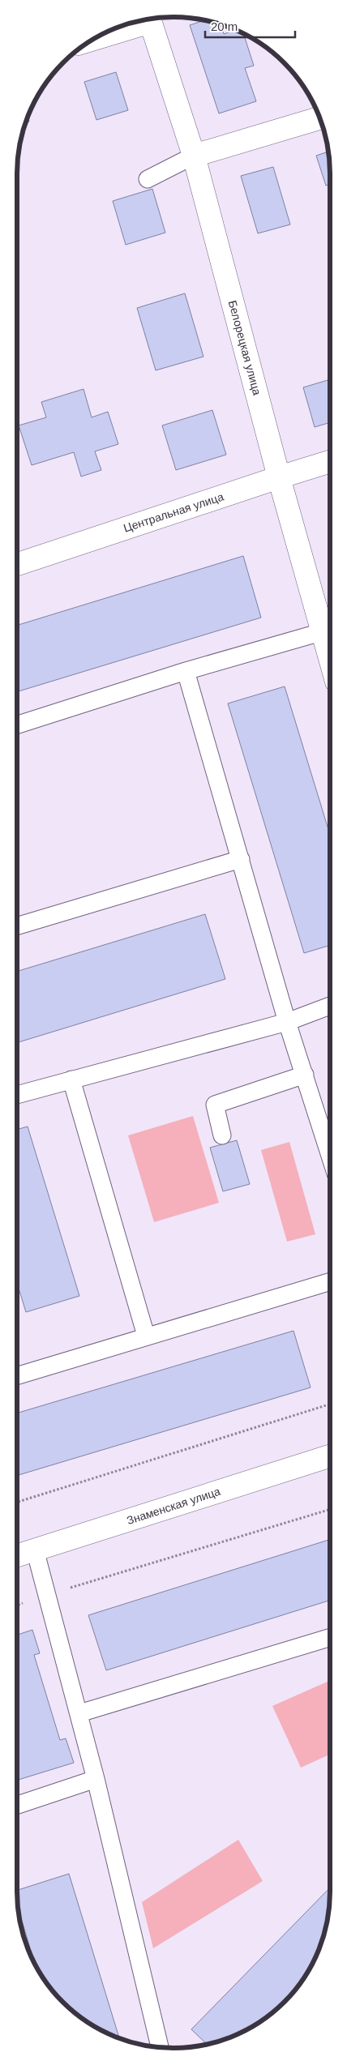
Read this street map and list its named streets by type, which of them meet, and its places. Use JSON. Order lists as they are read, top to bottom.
{
  "streets": {
    "street": ["Белорецкая улица", "Центральная улица", "Знаменская улица"]
  },
  "crossings": [
    ["Белорецкая улица", "Центральная улица"]
  ],
  "scale_bar": "20 m"
}
